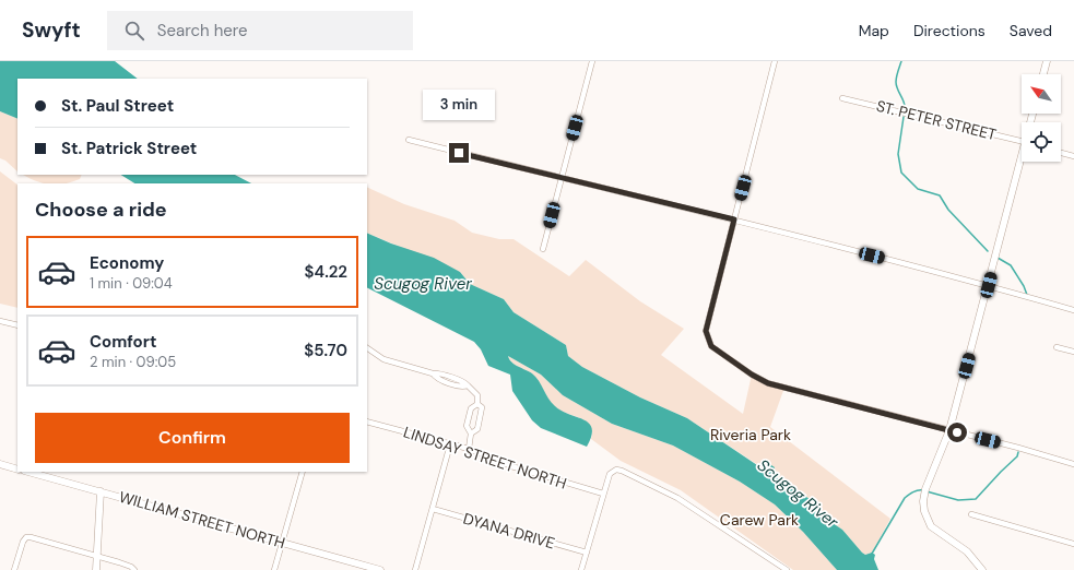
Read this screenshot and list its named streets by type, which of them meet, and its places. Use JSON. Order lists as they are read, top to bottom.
{
  "streets": {
    "main road": ["WILLIAM STREET NORTH"],
    "street": ["ST. PETER STREET", "LINDSAY STREET NORTH", "DYANA DRIVE"]
  },
  "water": ["Scugog River"],
  "parks": ["Riveria Park", "Carew Park"],
  "north": "top left",
  "page": {
    "header": "Swyft",
    "search": "Search here",
    "nav": ["Map", "Directions", "Saved"],
    "banner": ["St. Paul Street", "St. Patrick Street"],
    "bubble": "3 min",
    "heading": "Choose a ride",
    "list": [
      {
        "name": "Economy",
        "note": "1 min · 09:04",
        "value": "$4.22"
      },
      {
        "name": "Comfort",
        "note": "2 min · 09:05",
        "value": "$5.70"
      }
    ],
    "buttons": "Confirm"
  }
}
